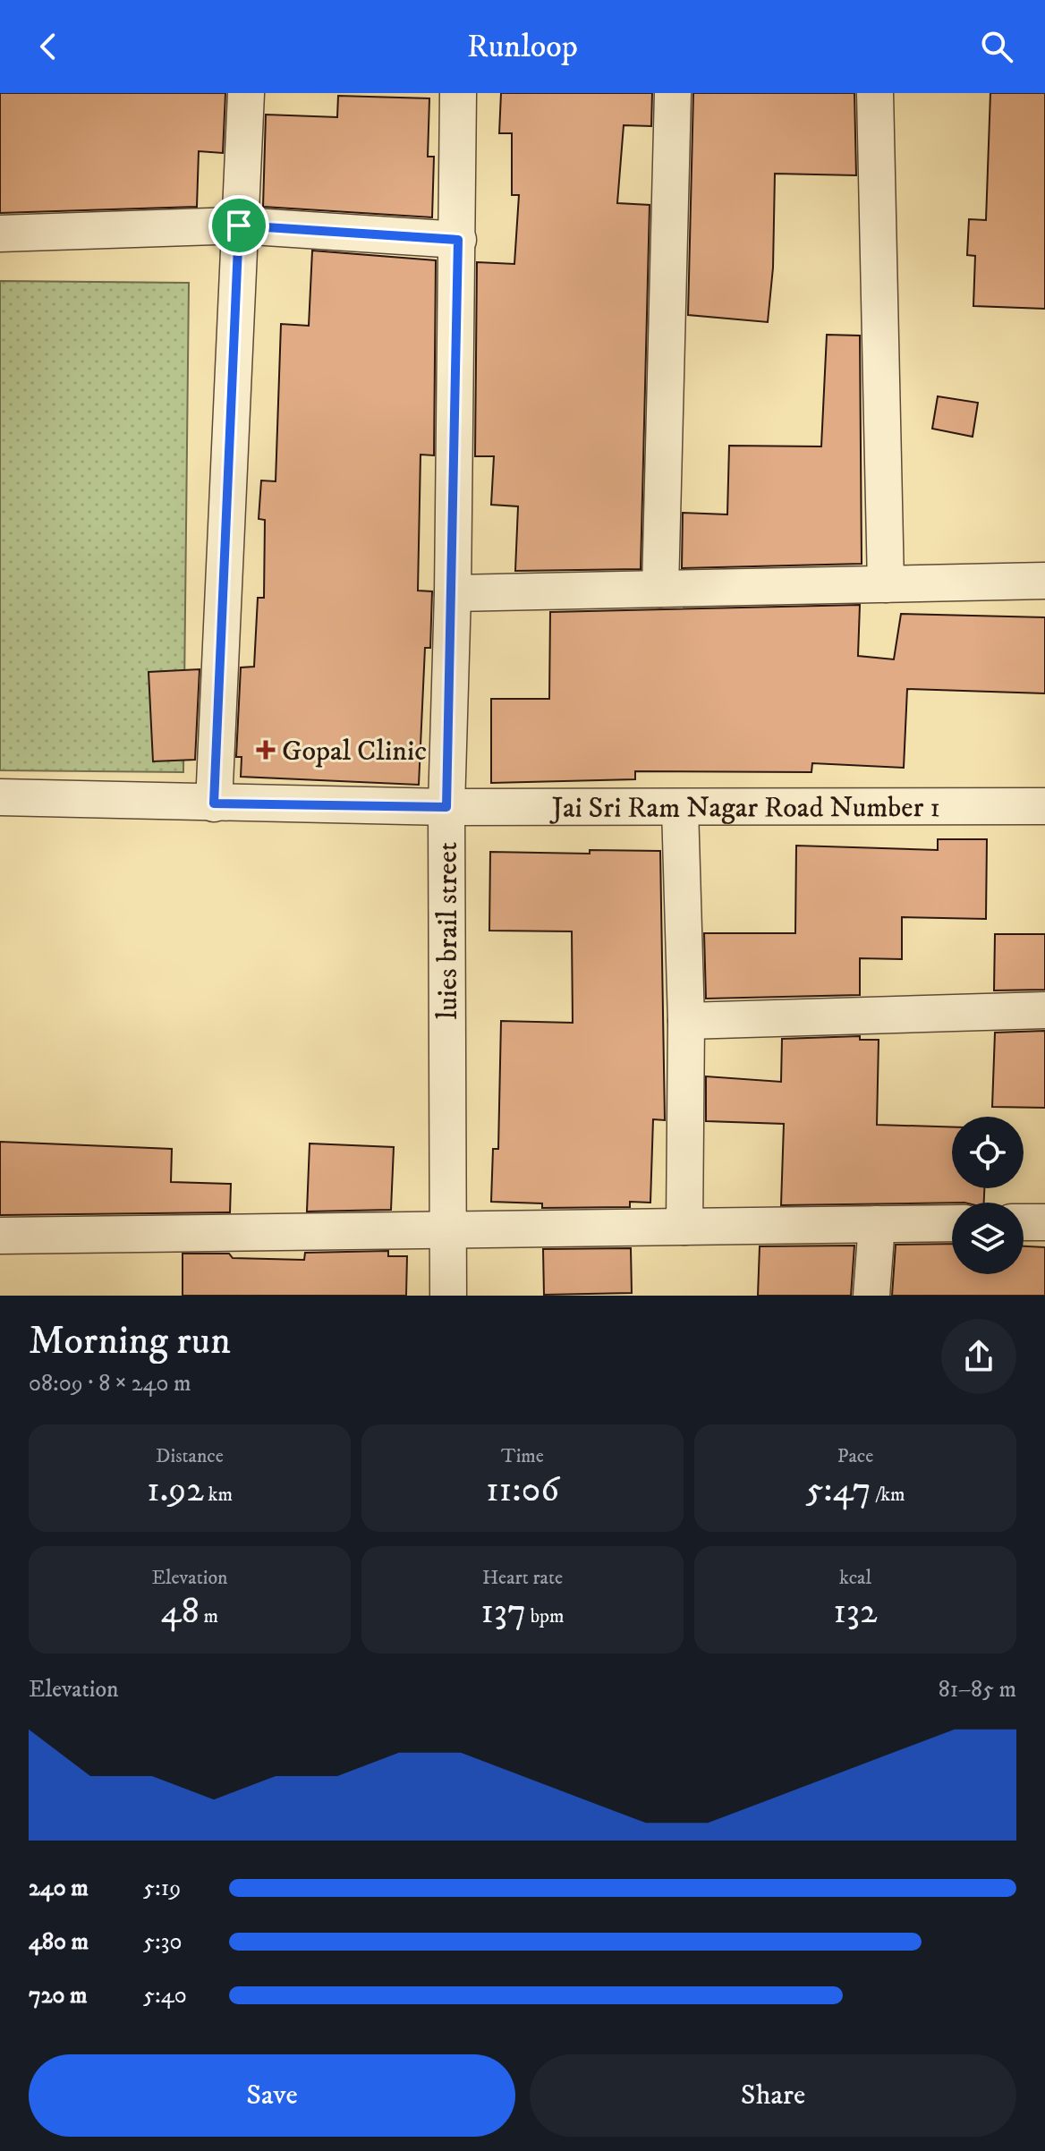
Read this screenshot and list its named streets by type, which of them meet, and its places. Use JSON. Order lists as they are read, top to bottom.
{
  "streets": {
    "street": ["Jai Sri Ram Nagar Road Number 1", "luies brail street"]
  },
  "crossings": [
    ["Jai Sri Ram Nagar Road Number 1", "luies brail street"]
  ],
  "places": {
    "health": ["Gopal Clinic"]
  },
  "page": {
    "header": "Runloop",
    "heading": ["Morning run", "08:09 · 8 × 240 m"],
    "stats": [
      ["Distance", "1.92 km"],
      ["Time", "11:06"],
      ["Pace", "5:47 /km"],
      ["Elevation", "48 m"],
      ["Heart rate", "137 bpm"],
      ["kcal", "132"]
    ],
    "chart": ["Elevation", "81–85 m"],
    "list": [
      {
        "name": "240 m",
        "note": "5:19"
      },
      {
        "name": "480 m",
        "note": "5:30"
      },
      {
        "name": "720 m",
        "note": "5:40"
      }
    ],
    "buttons": ["Save", "Share"]
  }
}
